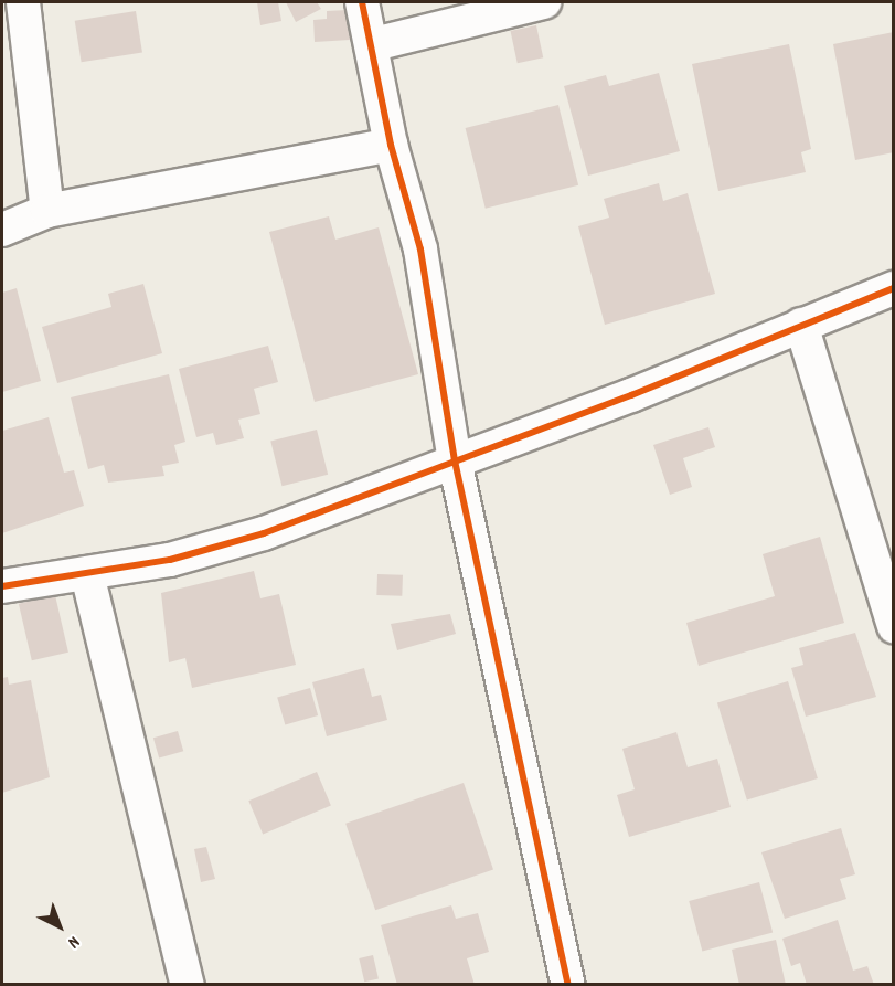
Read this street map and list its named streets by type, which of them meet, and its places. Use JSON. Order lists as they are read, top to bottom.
{
  "north": "bottom right"
}
